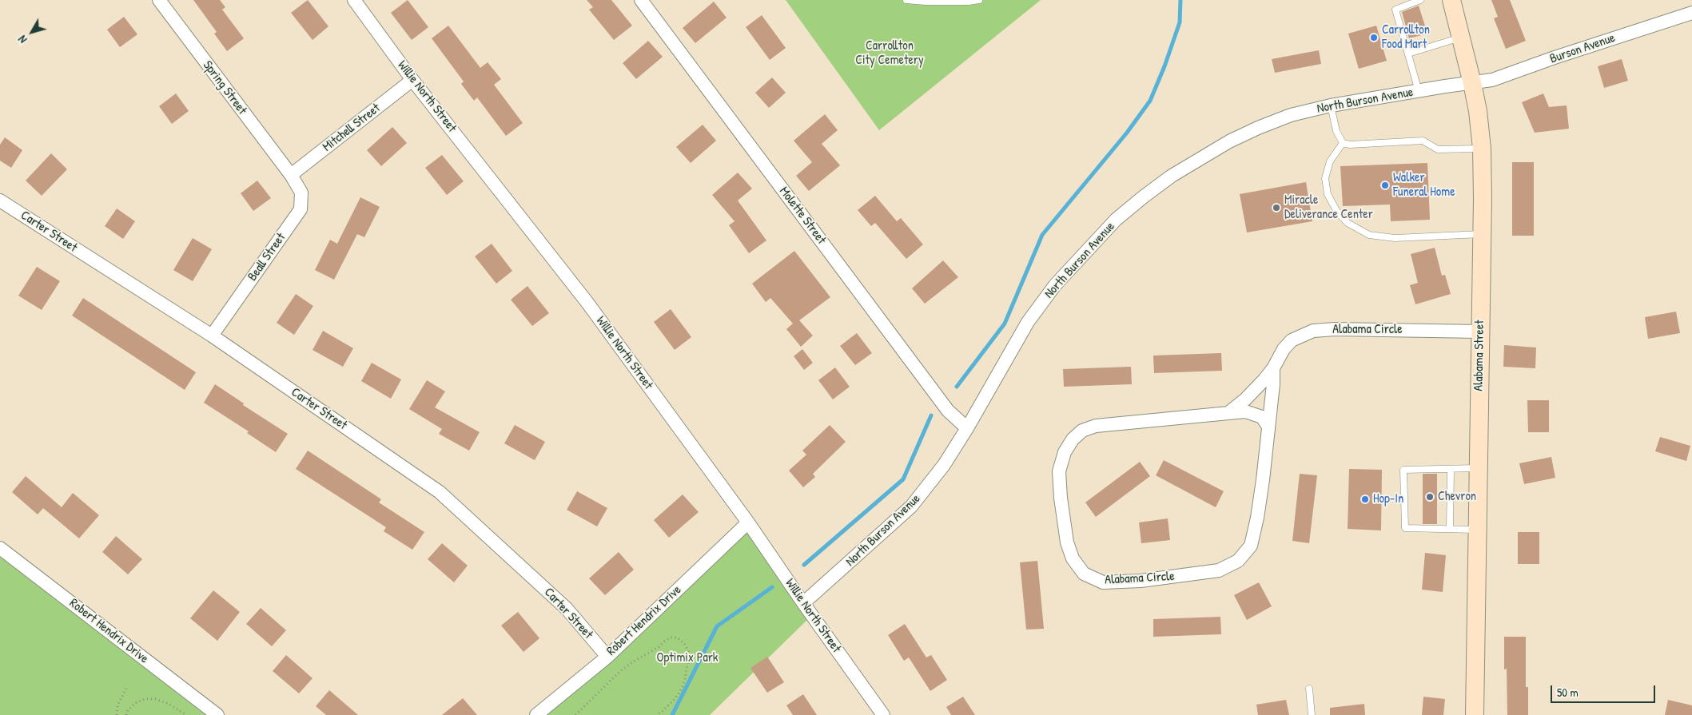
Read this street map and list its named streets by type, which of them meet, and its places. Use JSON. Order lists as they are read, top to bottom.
{
  "streets": {
    "main road": ["Alabama Street"],
    "street": [
      "Burson Avenue",
      "Spring Street",
      "Willie North Street",
      "North Burson Avenue",
      "Mitchell Street",
      "Molette Street",
      "Carter Street",
      "Beall Street",
      "Alabama Circle",
      "Robert Hendrix Drive"
    ]
  },
  "crossings": [
    ["Burson Avenue", "North Burson Avenue"],
    ["Burson Avenue", "Alabama Street"],
    ["Spring Street", "Mitchell Street"],
    ["Spring Street", "Beall Street"],
    ["Willie North Street", "North Burson Avenue"],
    ["Willie North Street", "Mitchell Street"],
    ["Willie North Street", "Robert Hendrix Drive"],
    ["North Burson Avenue", "Molette Street"],
    ["North Burson Avenue", "Alabama Street"],
    ["Mitchell Street", "Beall Street"],
    ["Carter Street", "Beall Street"],
    ["Carter Street", "Robert Hendrix Drive"],
    ["Alabama Circle", "Alabama Street"]
  ],
  "parks": ["Carrollton City Cemetery", "Optimix Park"],
  "places": [
    "Carrollton Food Mart",
    "Walker Funeral Home",
    "Miracle Deliverance Center",
    "Chevron",
    "Hop-In"
  ],
  "scale_bar": "50 m",
  "north": "bottom left"
}
